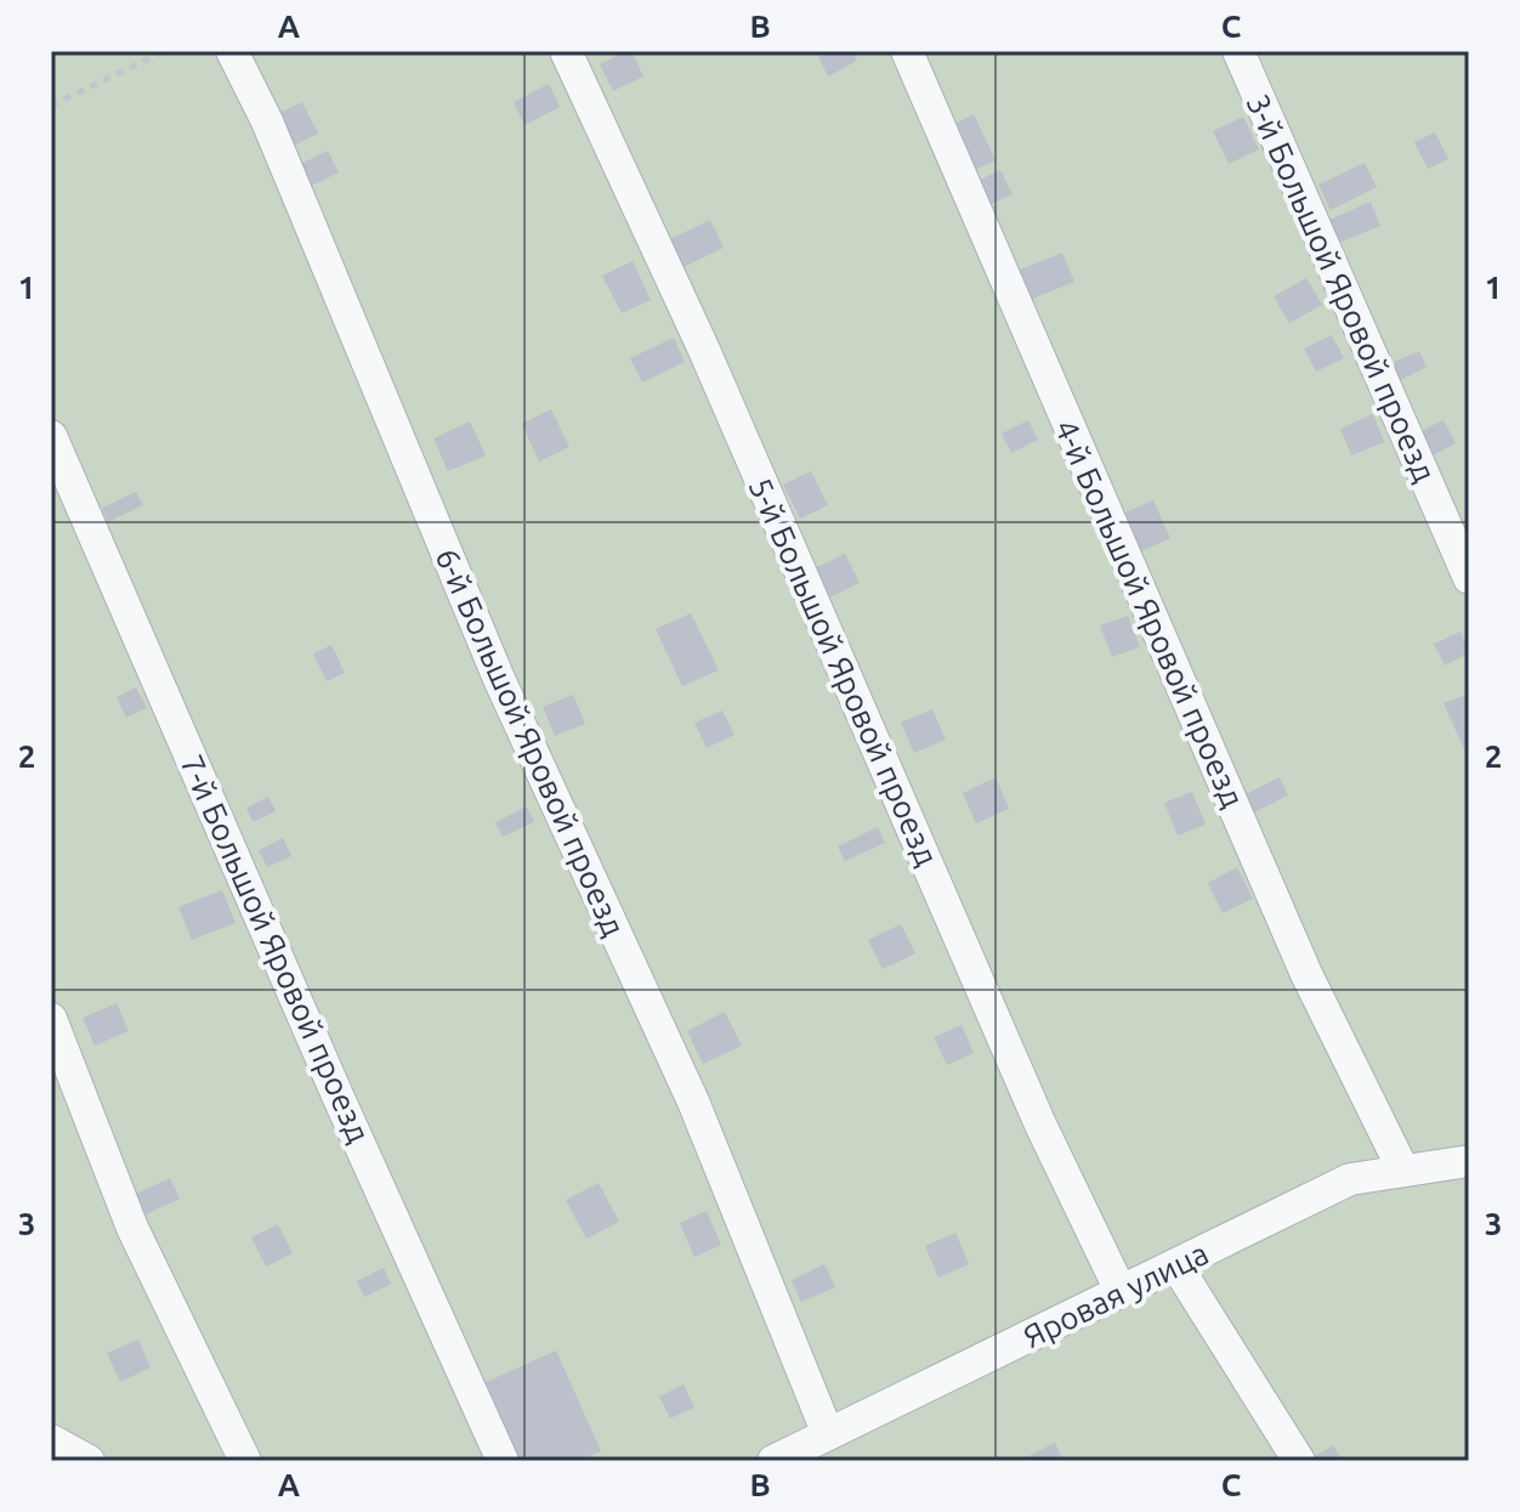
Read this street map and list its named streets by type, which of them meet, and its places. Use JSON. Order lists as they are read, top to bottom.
{
  "streets": {
    "street": [
      "3-й Большой Яровой проезд",
      "4-й Большой Яровой проезд",
      "5-й Большой Яровой проезд",
      "6-й Большой Яровой проезд",
      "7-й Большой Яровой проезд",
      "Яровая улица"
    ]
  },
  "crossings": [
    ["4-й Большой Яровой проезд", "Яровая улица"],
    ["5-й Большой Яровой проезд", "Яровая улица"],
    ["6-й Большой Яровой проезд", "Яровая улица"]
  ],
  "grid": {
    "columns": ["A", "B", "C"],
    "rows": ["1", "2", "3"]
  }
}
